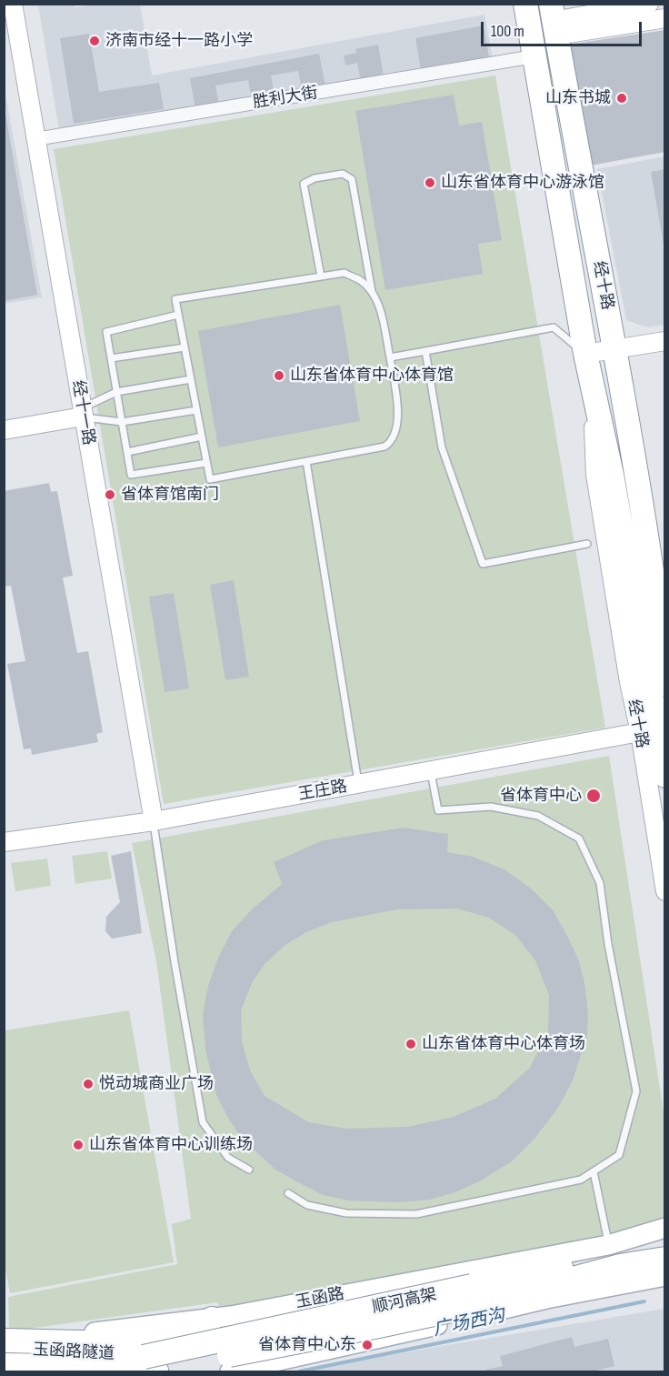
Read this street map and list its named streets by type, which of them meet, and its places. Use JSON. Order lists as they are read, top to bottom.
{
  "streets": {
    "highway": ["经十路", "顺河高架", "玉函路隧道"],
    "main road": ["经十一路", "王庄路", "玉函路"],
    "street": ["胜利大街"]
  },
  "crossings": [
    ["胜利大街", "经十路"],
    ["胜利大街", "经十一路"],
    ["经十路", "王庄路"],
    ["经十一路", "王庄路"],
    ["顺河高架", "玉函路隧道"]
  ],
  "water": ["广场西沟"],
  "places": [
    "济南市经十一路小学",
    "山东书城",
    "山东省体育中心游泳馆",
    "山东省体育中心体育馆",
    "省体育馆南门",
    "省体育中心",
    "山东省体育中心体育场",
    "悦动城商业广场",
    "山东省体育中心训练场",
    "省体育中心东"
  ],
  "scale_bar": "100 m"
}
